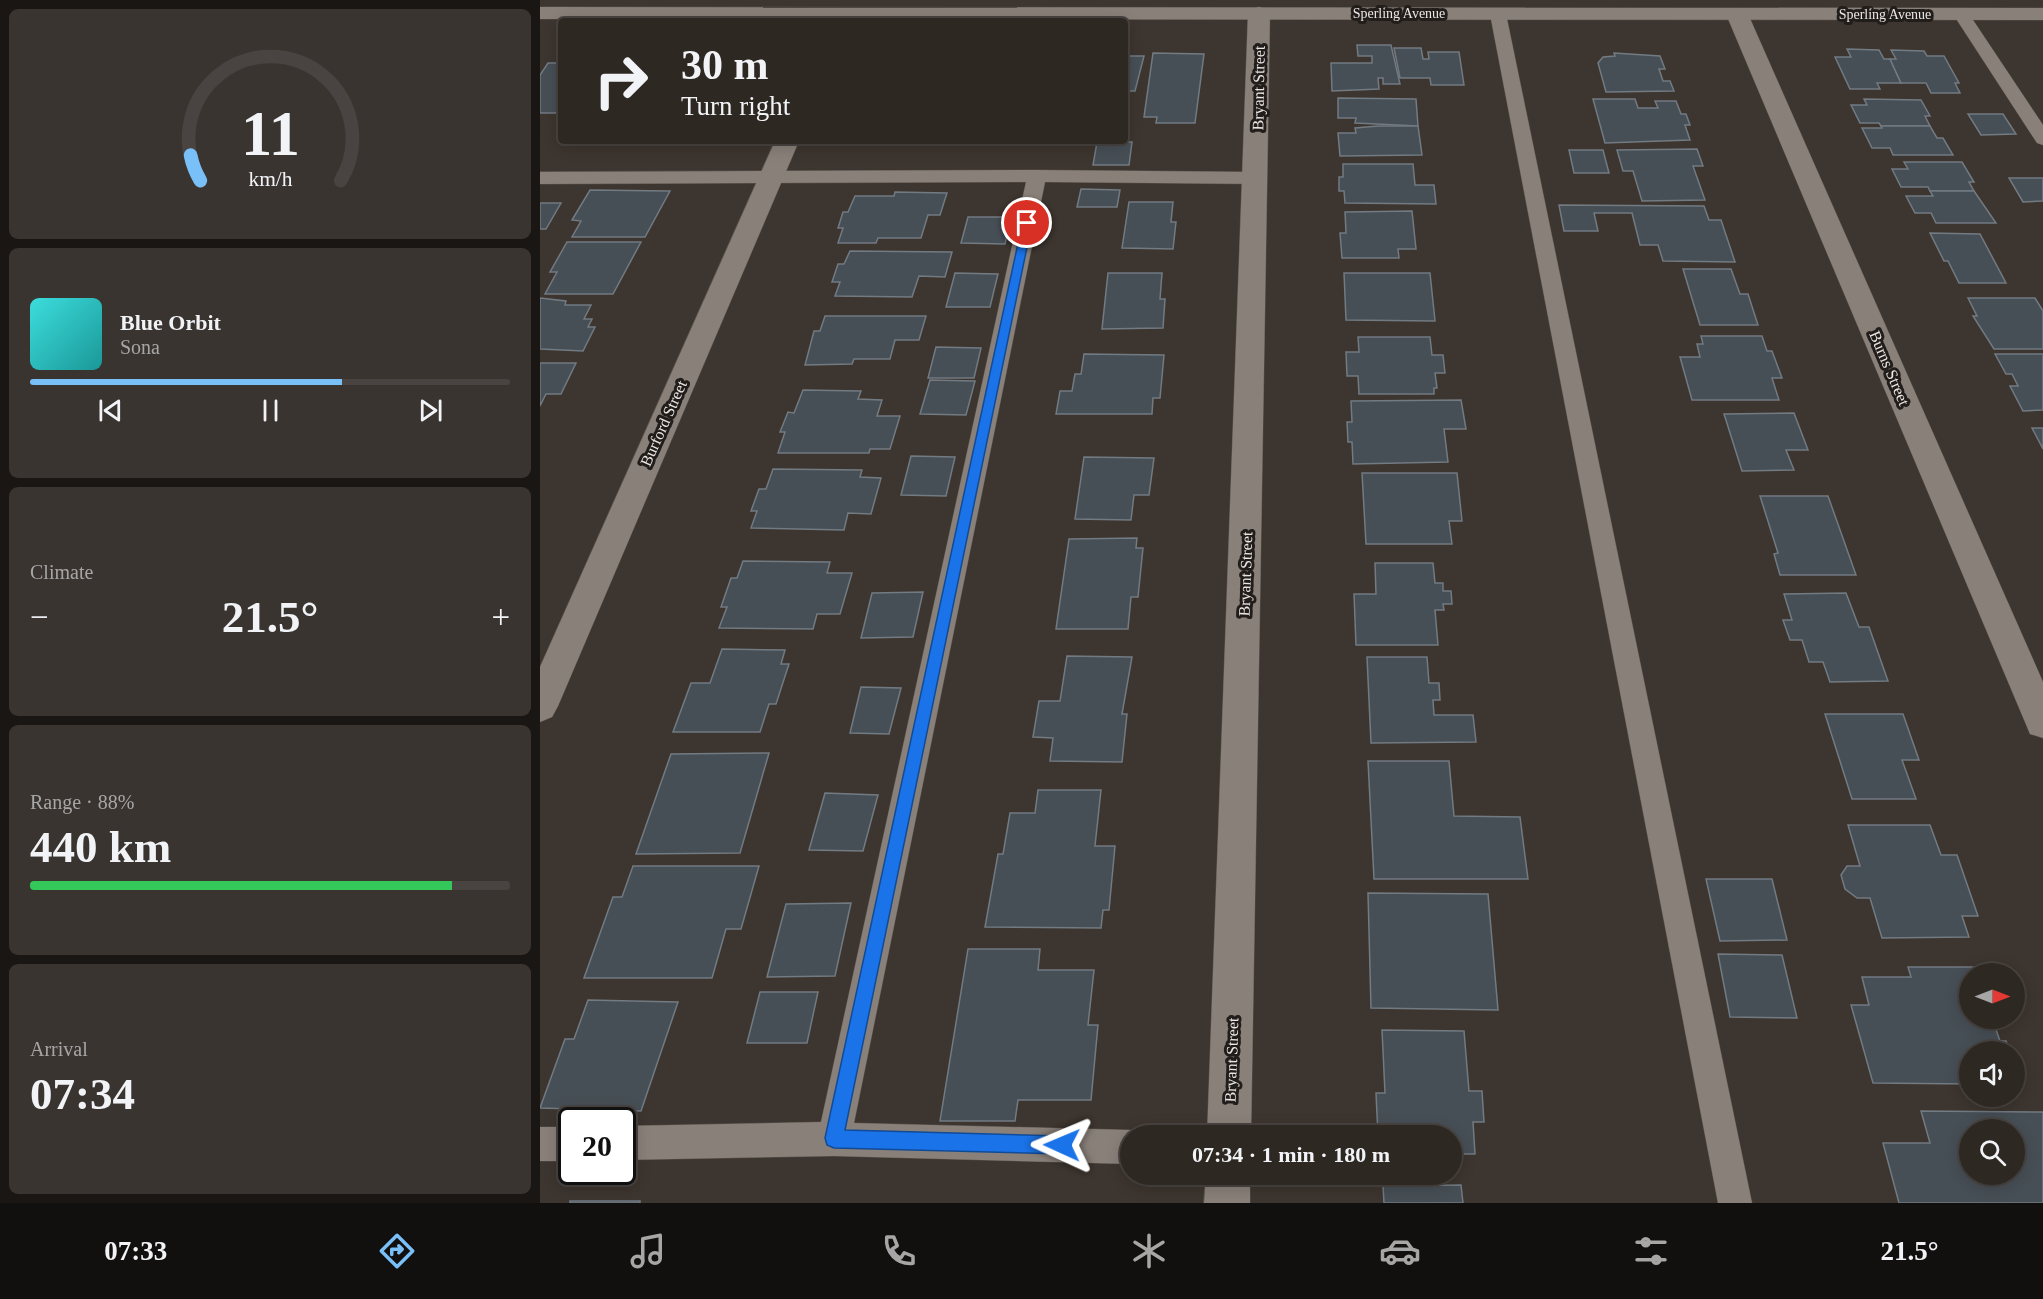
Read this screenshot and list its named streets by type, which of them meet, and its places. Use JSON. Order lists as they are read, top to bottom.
{
  "streets": {
    "street": [
      "Sperling Avenue",
      "Bryant Street",
      "Burns Street",
      "Burford Street"
    ]
  },
  "crossings": [
    ["Sperling Avenue", "Bryant Street"],
    ["Sperling Avenue", "Burns Street"]
  ],
  "north": "right",
  "page": {
    "turn": ["30 m", "Turn right"],
    "song": ["Blue Orbit", "Sona"],
    "tile": [
      "Climate",
      ["Range · 88%", "440 km"],
      ["Arrival", "07:34"]
    ],
    "heat": ["−", "21.5°", "+"],
    "limit": "20",
    "trip": "07:34 · 1 min · 180 m",
    "tabs": ["07:33", "21.5°"],
    "gauge": ["11", "km/h"]
  }
}
